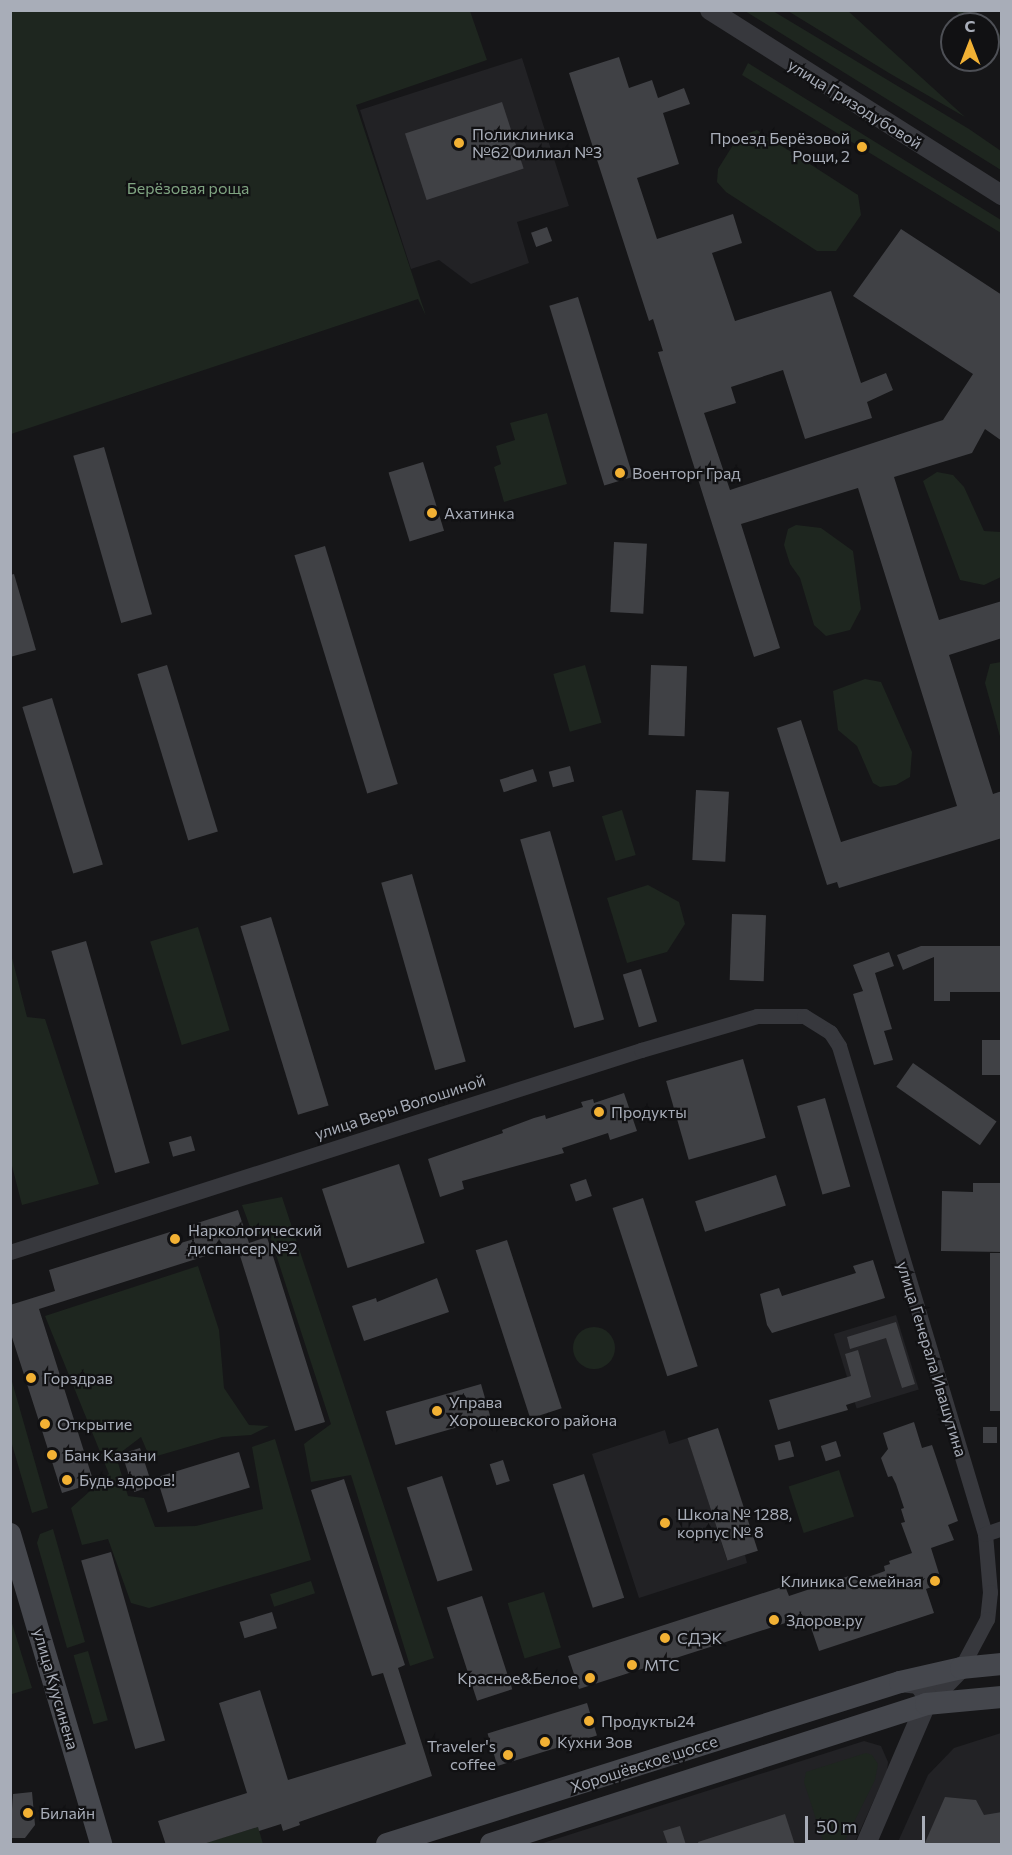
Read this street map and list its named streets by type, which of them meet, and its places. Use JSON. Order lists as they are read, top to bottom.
{
  "streets": {
    "main road": ["улица Куусинена", "Хорошёвское шоссе"],
    "street": ["улица Гризодубовой", "улица Веры Волошиной", "улица Генерала Ивашутина"]
  },
  "crossings": [
    ["улица Веры Волошиной", "улица Генерала Ивашутина"],
    ["улица Генерала Ивашутина", "Хорошёвское шоссе"]
  ],
  "parks": ["Берёзовая роща"],
  "places": [
    "Поликлиника №62 Филиал №3",
    "Проезд Берёзовой Рощи, 2",
    "Военторг Град",
    "Ахатинка",
    "Продукты",
    "Наркологический диспансер №2",
    "Горздрав",
    "Управа Хорошевского района",
    "Открытие",
    "Банк Казани",
    "Будь здоров!",
    "Школа № 1288, корпус № 8",
    "Клиника Семейная",
    "Здоров.ру",
    "СДЭК",
    "МТС",
    "Красное&Белое",
    "Продукты24",
    "Кухни Зов",
    "Traveler's coffee",
    "Билайн"
  ],
  "scale_bar": "50 m",
  "north": "top"
}
